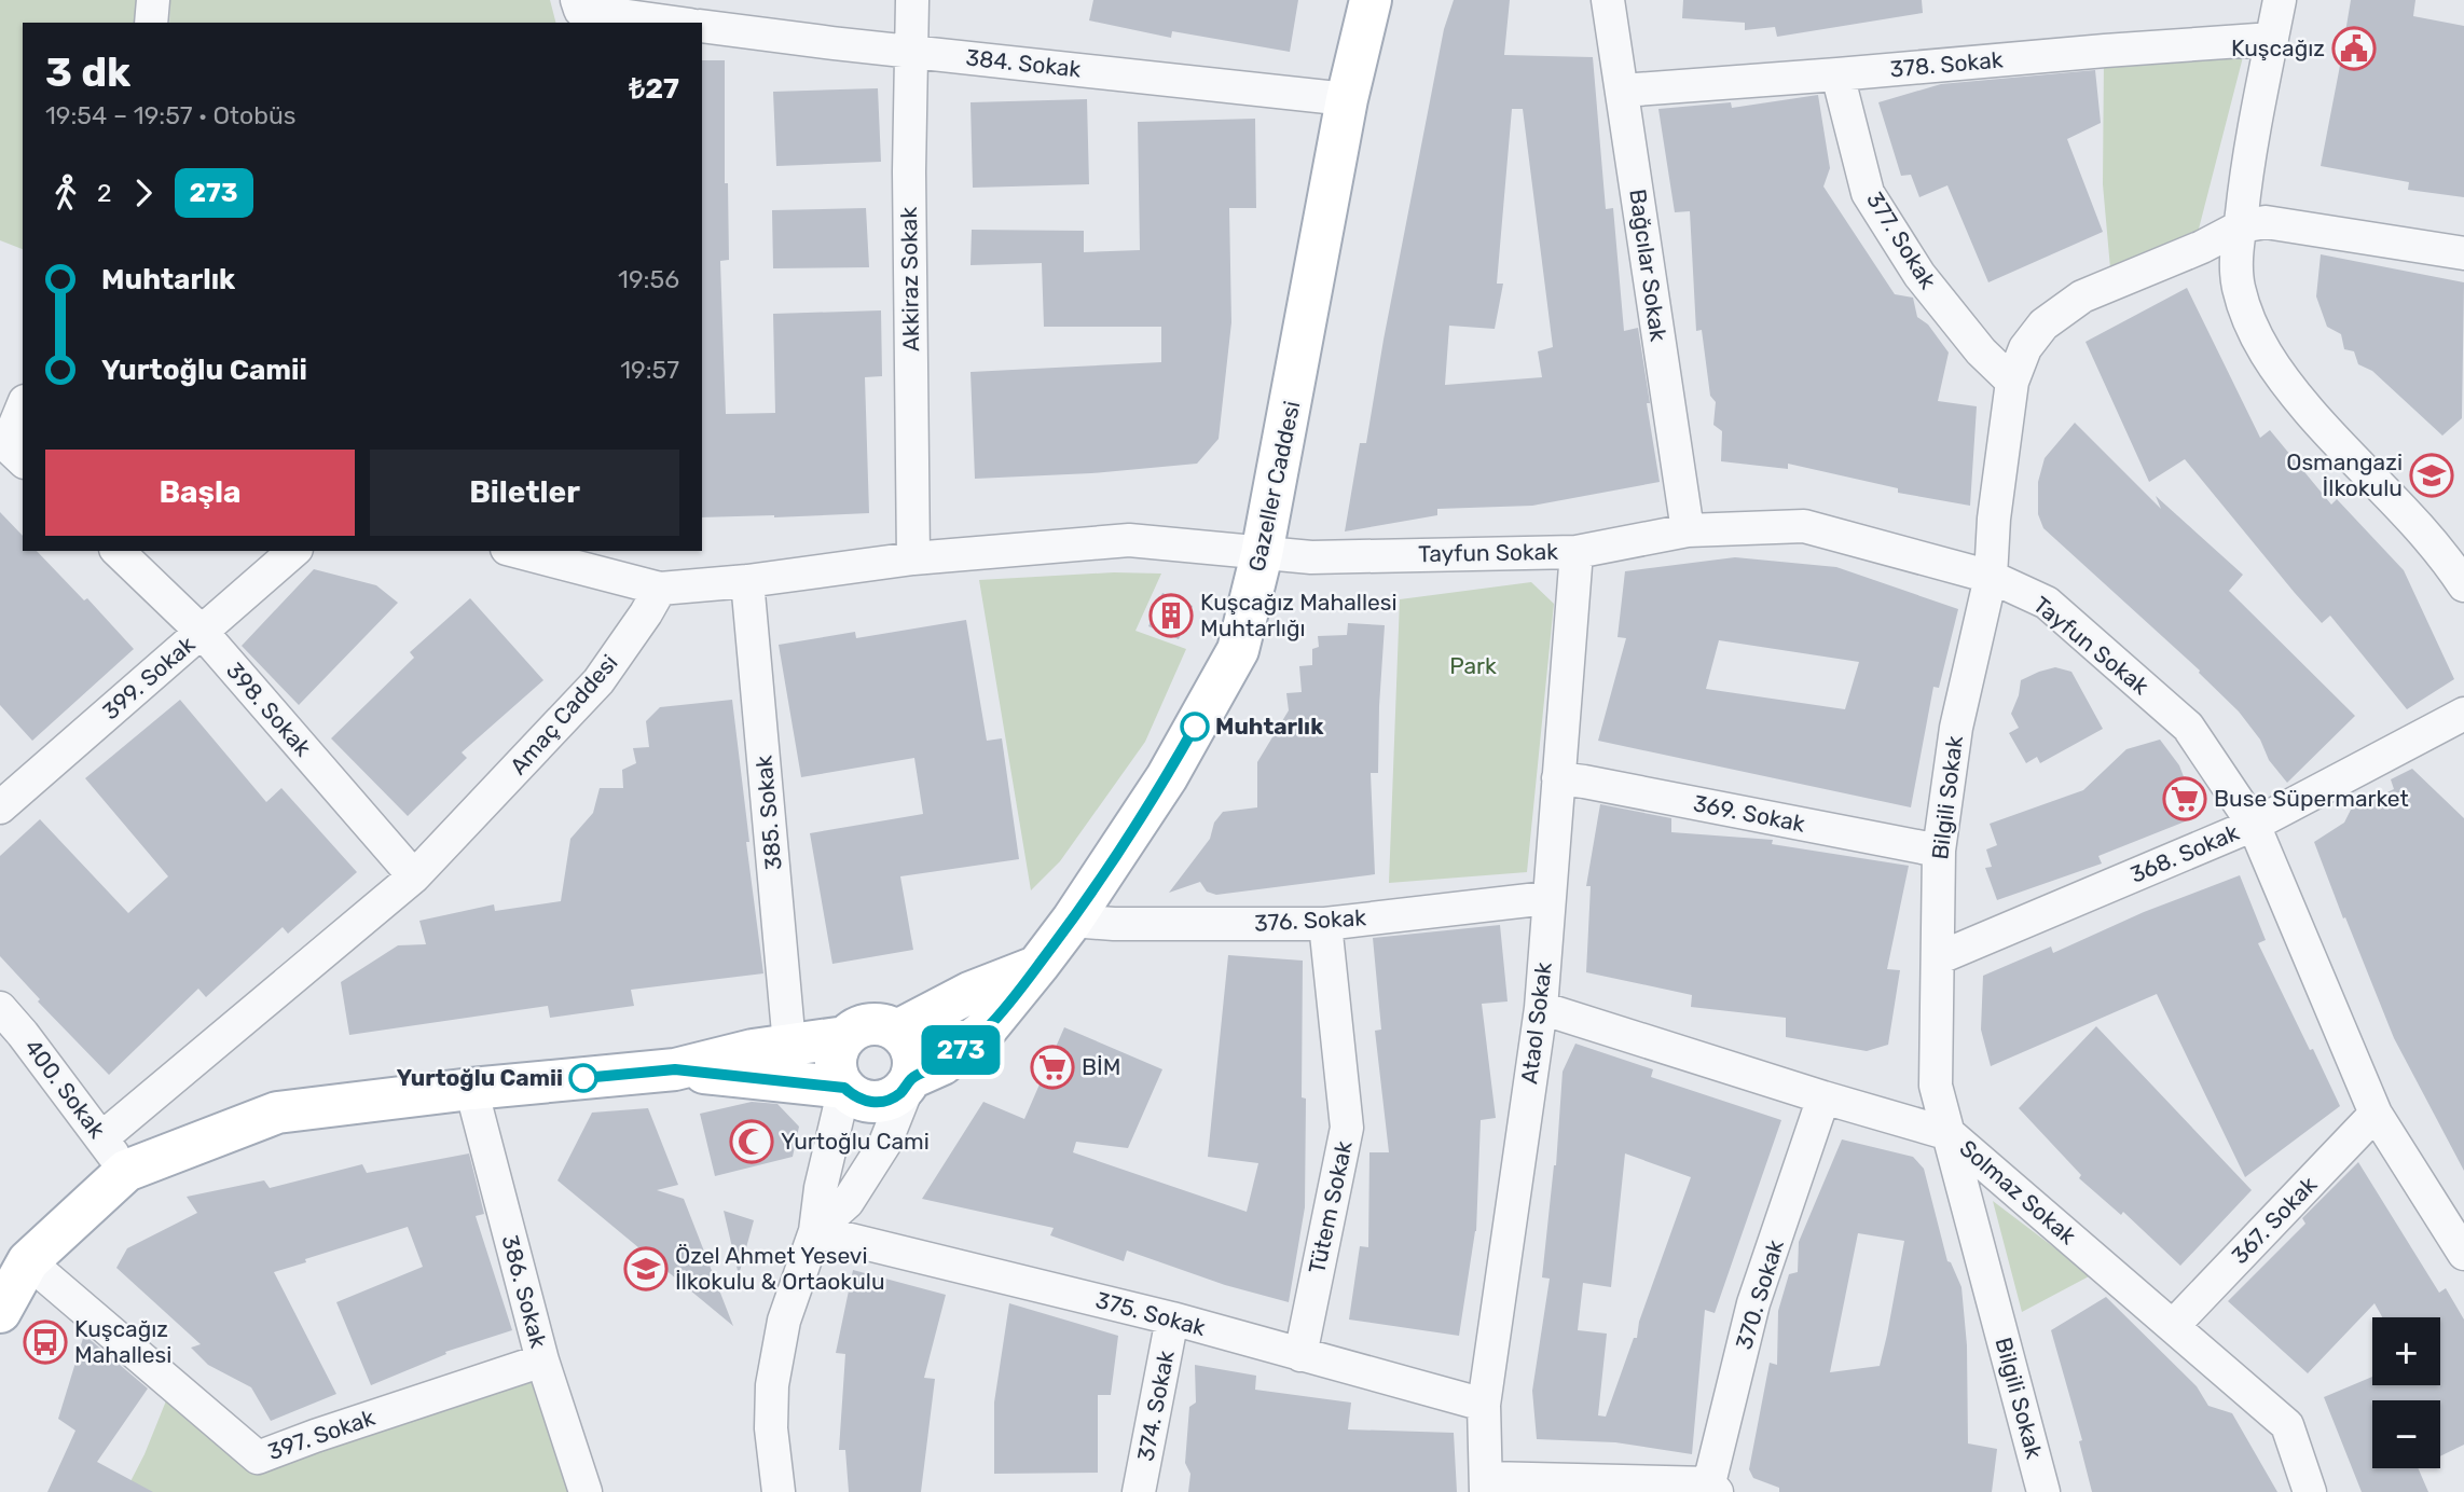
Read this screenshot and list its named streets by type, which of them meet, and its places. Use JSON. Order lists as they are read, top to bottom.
{
  "streets": {
    "main road": ["Gazeller Caddesi"],
    "street": [
      "384. Sokak",
      "378. Sokak",
      "377. Sokak",
      "Bağcılar Sokak",
      "Akkiraz Sokak",
      "Tayfun Sokak",
      "399. Sokak",
      "398. Sokak",
      "Amaç Caddesi",
      "Bilgili Sokak",
      "385. Sokak",
      "369. Sokak",
      "368. Sokak",
      "376. Sokak",
      "Ataol Sokak",
      "400. Sokak",
      "Solmaz Sokak",
      "Tütem Sokak",
      "367. Sokak",
      "386. Sokak",
      "370. Sokak",
      "375. Sokak",
      "374. Sokak",
      "397. Sokak"
    ]
  },
  "crossings": [
    ["384. Sokak", "Akkiraz Sokak"],
    ["384. Sokak", "Gazeller Caddesi"],
    ["378. Sokak", "377. Sokak"],
    ["378. Sokak", "Bağcılar Sokak"],
    ["377. Sokak", "Bilgili Sokak"],
    ["Bağcılar Sokak", "Tayfun Sokak"],
    ["Gazeller Caddesi", "Tayfun Sokak"],
    ["Gazeller Caddesi", "376. Sokak"],
    ["Tayfun Sokak", "Bilgili Sokak"],
    ["Tayfun Sokak", "368. Sokak"],
    ["Tayfun Sokak", "Ataol Sokak"],
    ["Tayfun Sokak", "367. Sokak"],
    ["399. Sokak", "398. Sokak"],
    ["398. Sokak", "Amaç Caddesi"],
    ["Amaç Caddesi", "400. Sokak"],
    ["Bilgili Sokak", "369. Sokak"],
    ["Bilgili Sokak", "368. Sokak"],
    ["Bilgili Sokak", "Solmaz Sokak"],
    ["369. Sokak", "Ataol Sokak"],
    ["376. Sokak", "Ataol Sokak"],
    ["376. Sokak", "Tütem Sokak"],
    ["Ataol Sokak", "Solmaz Sokak"],
    ["Ataol Sokak", "375. Sokak"],
    ["Solmaz Sokak", "367. Sokak"],
    ["Solmaz Sokak", "370. Sokak"],
    ["Tütem Sokak", "375. Sokak"],
    ["386. Sokak", "397. Sokak"],
    ["375. Sokak", "374. Sokak"]
  ],
  "parks": ["Park"],
  "places": {
    "public building": ["Kuşcağız"],
    "school or university": ["Osmangazi İlkokulu", "Özel Ahmet Yesevi İlkokulu & Ortaokulu"],
    "building": ["Kuşcağız Mahallesi Muhtarlığı"],
    "other": ["Muhtarlık", "Yurtoğlu Camii"],
    "supermarket": ["Buse Süpermarket", "BİM"],
    "mosque": ["Yurtoğlu Cami"],
    "bus stop": ["Kuşcağız Mahallesi"]
  },
  "lines": ["bus line 273"],
  "page": {
    "on_map": "273",
    "heading": ["3 dk", "19:54 – 19:57 · Otobüs", "₺27"],
    "legs": ["2", "273"],
    "list": [
      {
        "name": "Muhtarlık",
        "value": "19:56"
      },
      {
        "name": "Yurtoğlu Camii",
        "value": "19:57"
      }
    ],
    "buttons": ["Başla", "Biletler"],
    "map_buttons": ["+", "−"]
  }
}
